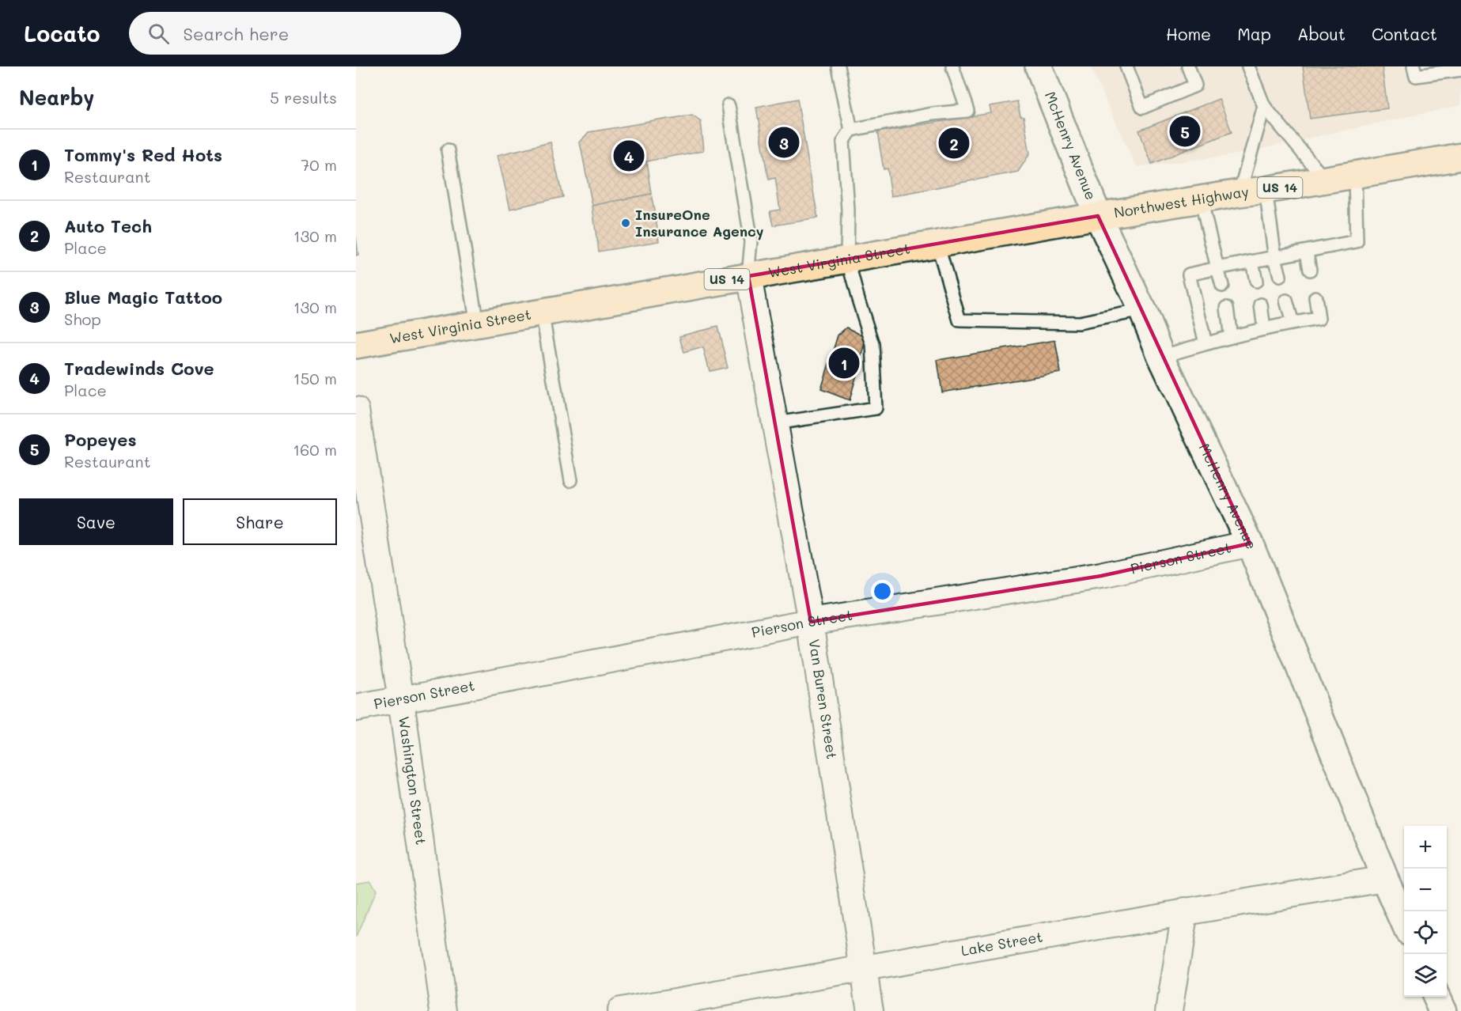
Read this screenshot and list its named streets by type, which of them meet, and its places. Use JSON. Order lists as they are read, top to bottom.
{
  "streets": {
    "main road": ["US 14", "Northwest Highway", "West Virginia Street"],
    "street": [
      "McHenry Avenue",
      "Pierson Street",
      "Van Buren Street",
      "Washington Street",
      "Lake Street"
    ]
  },
  "crossings": [
    ["McHenry Avenue", "Northwest Highway"],
    ["McHenry Avenue", "West Virginia Street"],
    ["McHenry Avenue", "Pierson Street"],
    ["McHenry Avenue", "Lake Street"],
    ["Northwest Highway", "West Virginia Street"],
    ["West Virginia Street", "Van Buren Street"],
    ["Pierson Street", "Van Buren Street"],
    ["Pierson Street", "Washington Street"],
    ["Van Buren Street", "Lake Street"]
  ],
  "places": ["InsureOne Insurance Agency"],
  "page": {
    "header": "Locato",
    "search": "Search here",
    "nav": [
      "Home",
      "Map",
      "About",
      "Contact"
    ],
    "heading": ["Nearby", "5 results"],
    "pins": [
      "5",
      "3",
      "2",
      "4",
      "1"
    ],
    "list": [
      {
        "mark": "1",
        "name": "Tommy's Red Hots",
        "note": "Restaurant",
        "value": "70 m"
      },
      {
        "mark": "2",
        "name": "Auto Tech",
        "note": "Place",
        "value": "130 m"
      },
      {
        "mark": "3",
        "name": "Blue Magic Tattoo",
        "note": "Shop",
        "value": "130 m"
      },
      {
        "mark": "4",
        "name": "Tradewinds Cove",
        "note": "Place",
        "value": "150 m"
      },
      {
        "mark": "5",
        "name": "Popeyes",
        "note": "Restaurant",
        "value": "160 m"
      }
    ],
    "buttons": ["Save", "Share"],
    "map_buttons": ["+", "−"]
  }
}
